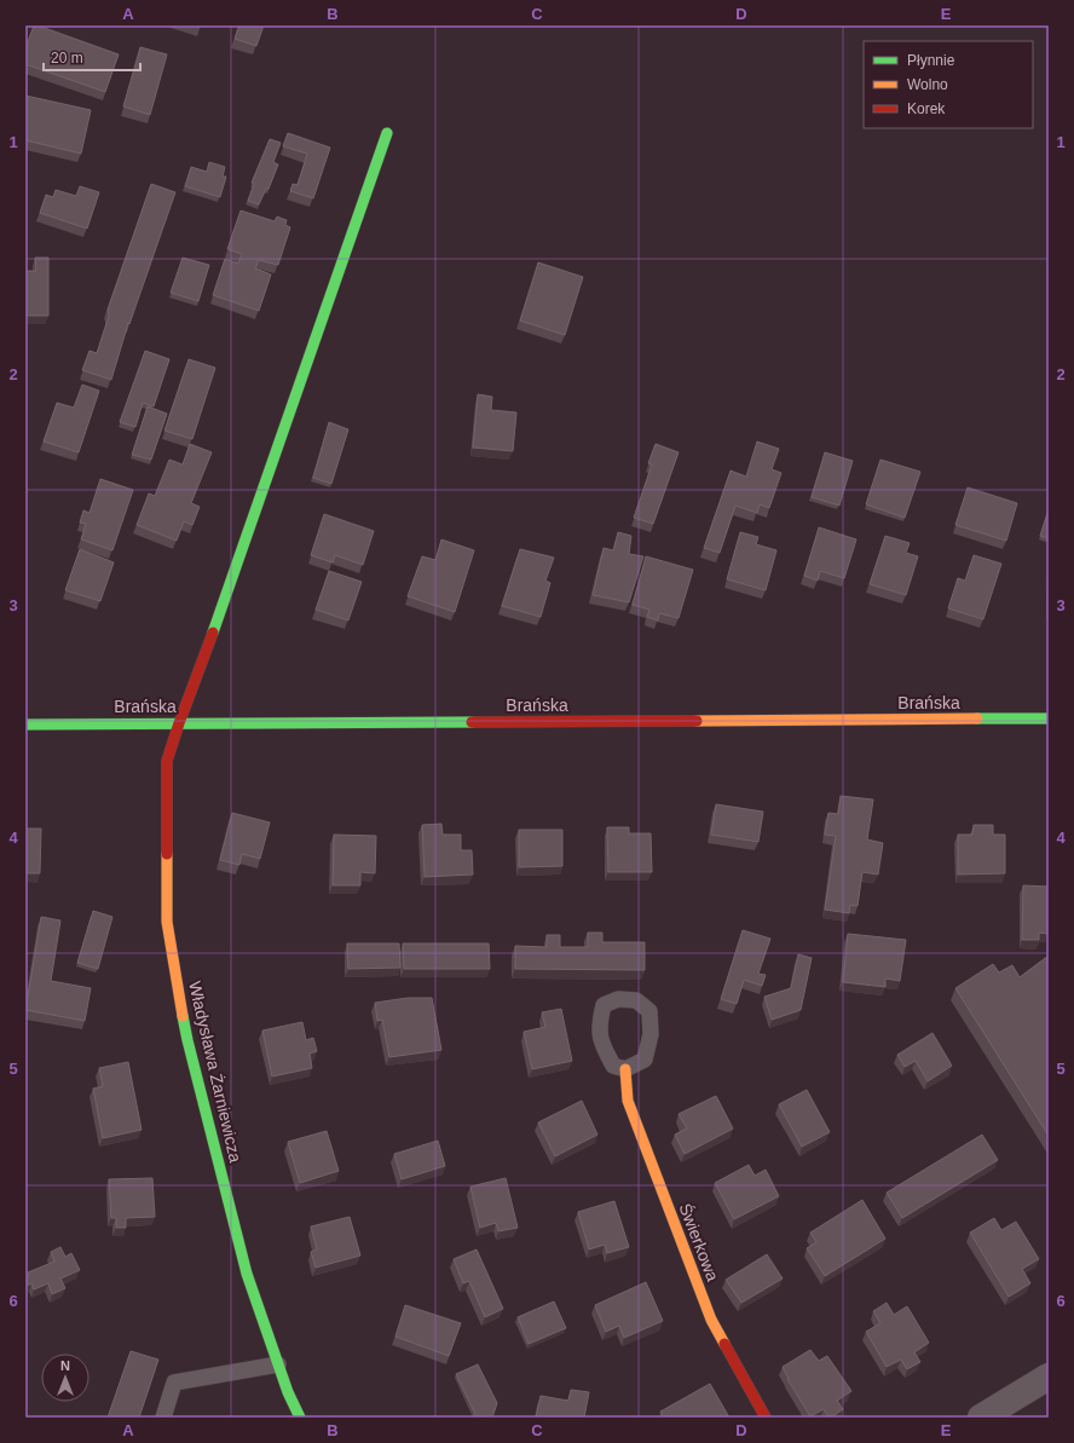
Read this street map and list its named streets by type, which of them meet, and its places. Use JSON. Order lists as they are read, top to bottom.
{
  "streets": {
    "street": ["Brańska", "Władysława Żarniewicza", "Świerkowa"]
  },
  "crossings": [
    ["Brańska", "Władysława Żarniewicza"]
  ],
  "legend": ["Płynnie", "Wolno", "Korek"],
  "scale_bar": "20 m",
  "north": "top",
  "grid": {
    "columns": [
      "A",
      "B",
      "C",
      "D",
      "E"
    ],
    "rows": [
      "1",
      "2",
      "3",
      "4",
      "5",
      "6"
    ]
  }
}
